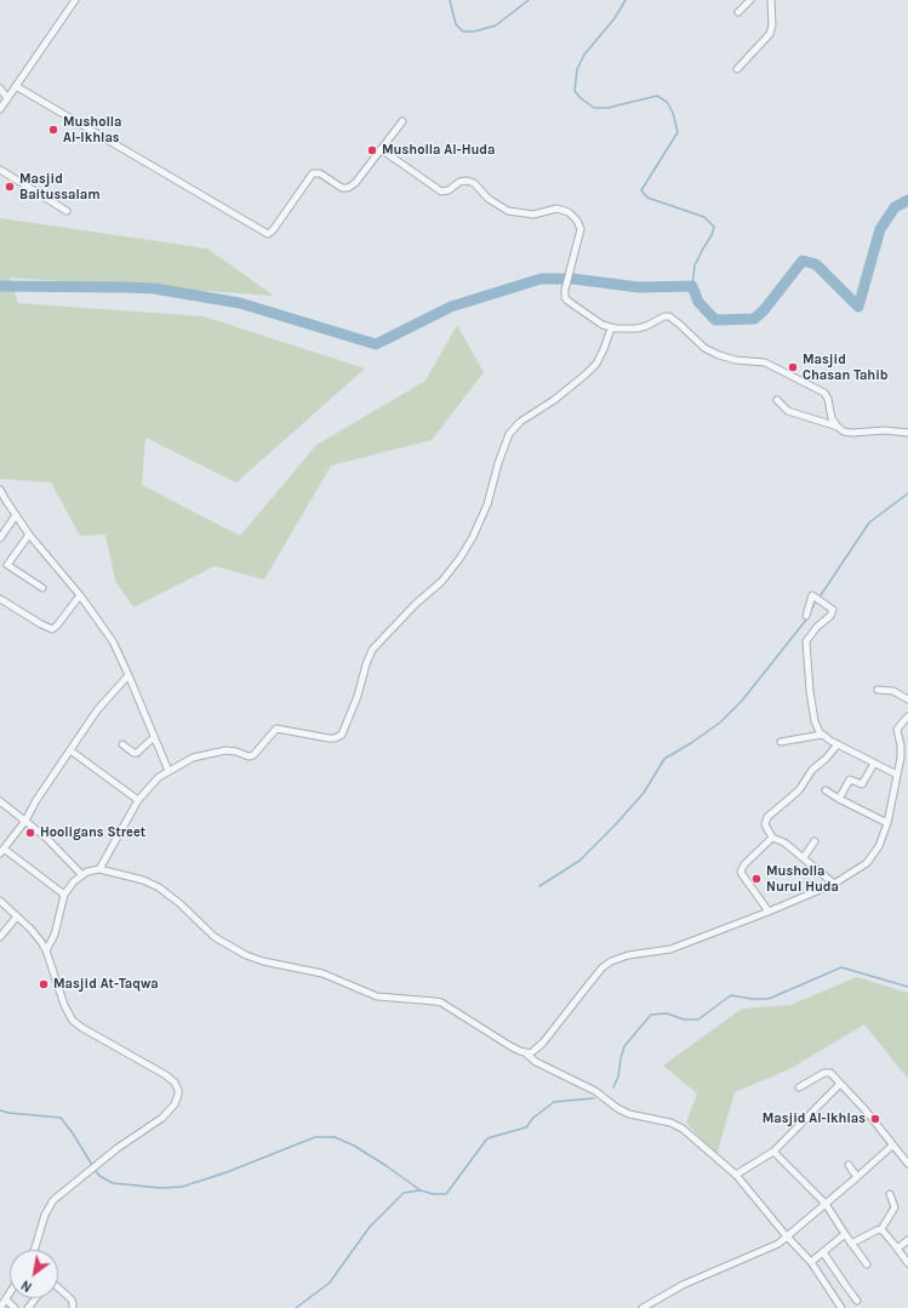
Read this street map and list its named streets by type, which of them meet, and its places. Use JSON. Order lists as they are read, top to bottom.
{
  "places": [
    "Musholla Al-Ikhlas",
    "Musholla Al-Huda",
    "Masjid Baitussalam",
    "Masjid Chasan Tahib",
    "Hooligans Street",
    "Musholla Nurul Huda",
    "Masjid At-Taqwa",
    "Masjid Al-Ikhlas"
  ],
  "north": "bottom left"
}
